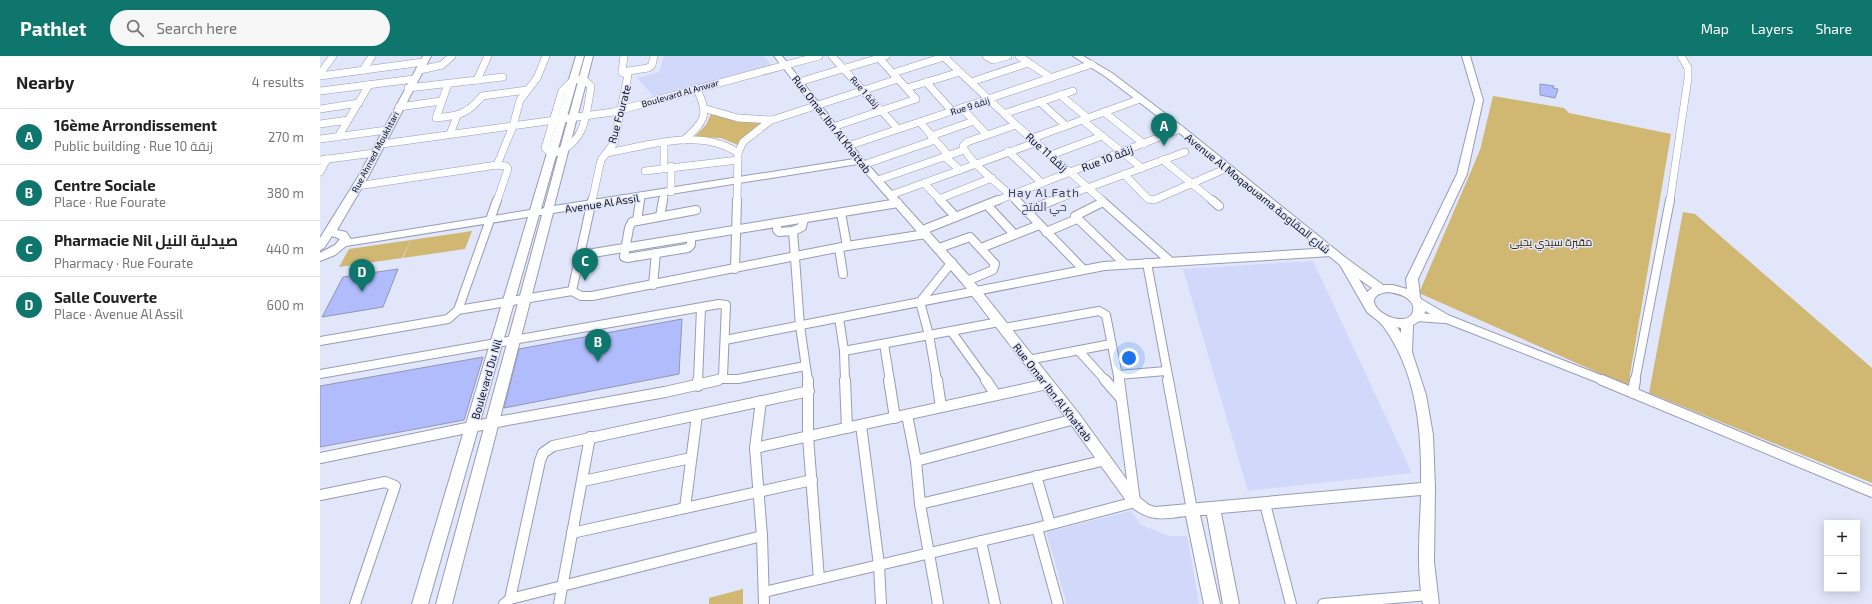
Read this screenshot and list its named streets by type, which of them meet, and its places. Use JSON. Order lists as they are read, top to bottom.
{
  "streets": {
    "street": [
      "Rue 1 زنقة",
      "Boulevard Al Anwar",
      "Rue 9 زنقة",
      "Rue Fourate",
      "Rue Omar Ibn Al Khattab",
      "Rue Ahmed Moukhtari",
      "Rue 11 زنقة",
      "Rue 10 زنقة",
      "Avenue Al Moqaouama شارع المقاومة",
      "Avenue Al Assil",
      "Boulevard Du Nil"
    ]
  },
  "crossings": [
    ["Rue 1 زنقة", "Rue 9 زنقة"],
    ["Boulevard Al Anwar", "Rue Fourate"],
    ["Boulevard Al Anwar", "Rue Omar Ibn Al Khattab"],
    ["Boulevard Al Anwar", "Rue Ahmed Moukhtari"],
    ["Boulevard Al Anwar", "Boulevard Du Nil"],
    ["Rue 9 زنقة", "Rue Omar Ibn Al Khattab"],
    ["Rue 9 زنقة", "Rue 11 زنقة"],
    ["Rue 9 زنقة", "Avenue Al Moqaouama شارع المقاومة"],
    ["Rue Fourate", "Rue 10 زنقة"],
    ["Rue Fourate", "Avenue Al Assil"],
    ["Rue Omar Ibn Al Khattab", "Rue 10 زنقة"],
    ["Rue Omar Ibn Al Khattab", "Avenue Al Assil"],
    ["Rue 11 زنقة", "Rue 10 زنقة"],
    ["Rue 10 زنقة", "Avenue Al Moqaouama شارع المقاومة"],
    ["Avenue Al Assil", "Boulevard Du Nil"]
  ],
  "districts": ["Hay Al Fath حي الفتح"],
  "parks": ["مقبرة سيدي يحيى"],
  "page": {
    "header": "Pathlet",
    "search": "Search here",
    "nav": ["Map", "Layers", "Share"],
    "heading": ["Nearby", "4 results"],
    "list": [
      {
        "mark": "A",
        "name": "16ème Arrondissement",
        "note": "Public building · Rue 10 زنقة",
        "value": "270 m"
      },
      {
        "mark": "B",
        "name": "Centre Sociale",
        "note": "Place · Rue Fourate",
        "value": "380 m"
      },
      {
        "mark": "C",
        "name": "Pharmacie Nil صيدلية النيل",
        "note": "Pharmacy · Rue Fourate",
        "value": "440 m"
      },
      {
        "mark": "D",
        "name": "Salle Couverte",
        "note": "Place · Avenue Al Assil",
        "value": "600 m"
      }
    ],
    "pins": [
      "A",
      "C",
      "D",
      "B"
    ],
    "map_buttons": ["+", "−"]
  }
}
